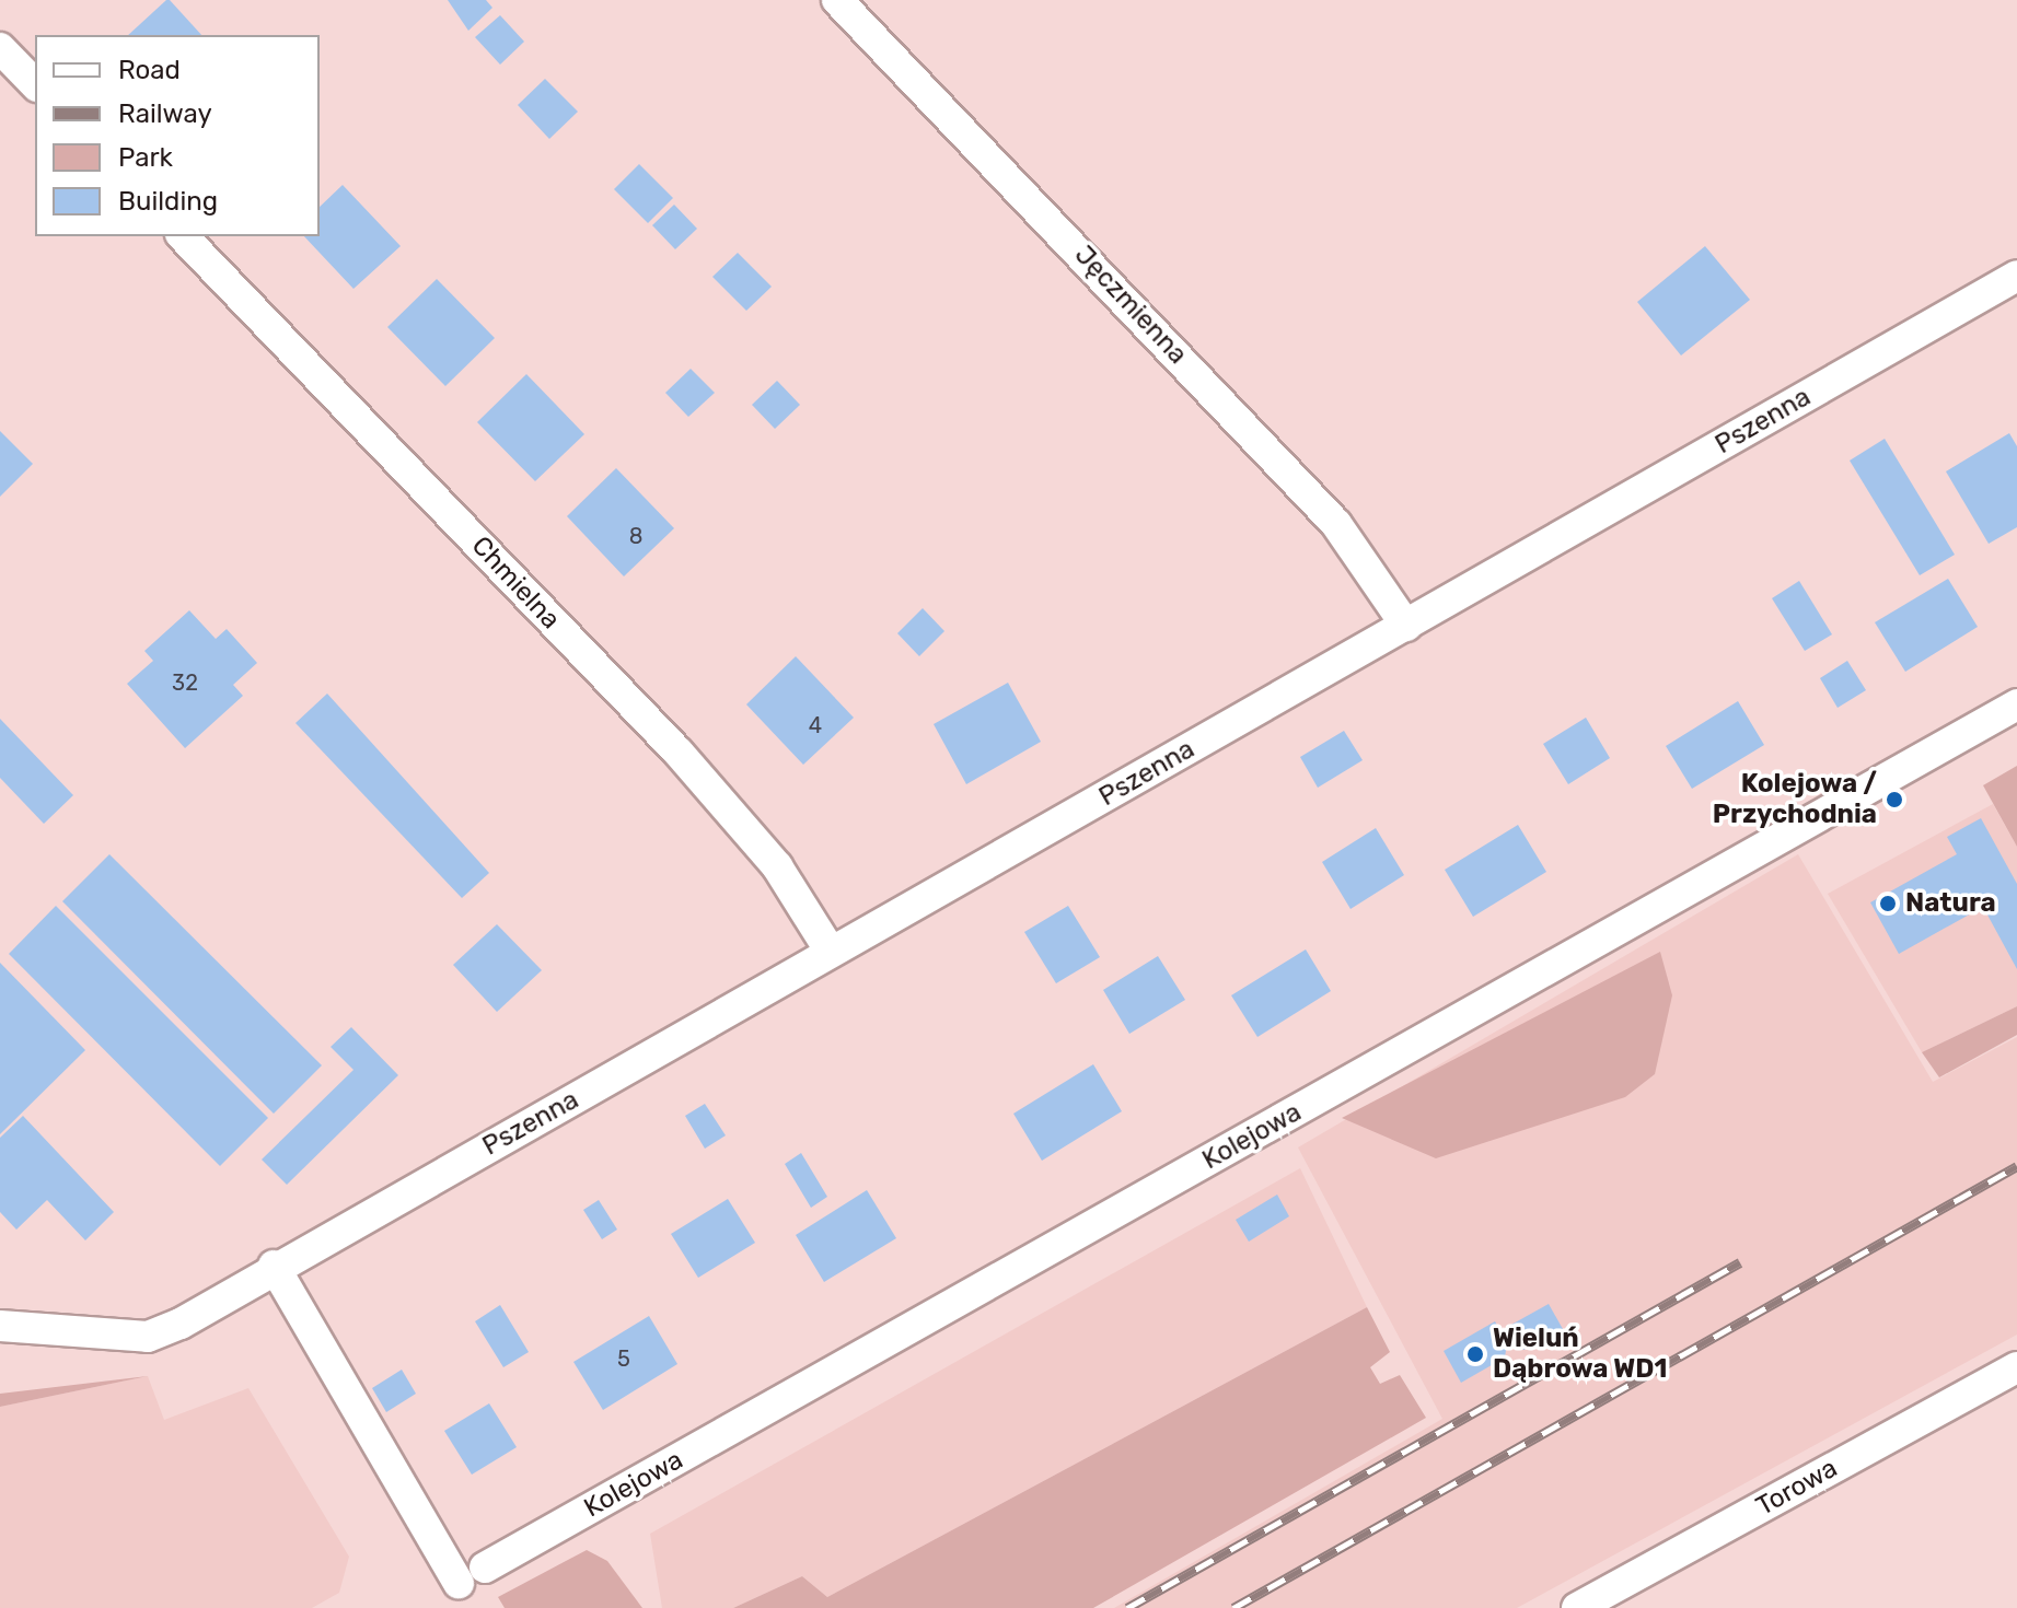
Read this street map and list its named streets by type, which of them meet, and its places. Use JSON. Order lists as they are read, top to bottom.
{
  "streets": {
    "street": [
      "Jęczmienna",
      "Pszenna",
      "Chmielna",
      "Kolejowa",
      "Torowa"
    ]
  },
  "crossings": [
    ["Jęczmienna", "Pszenna"],
    ["Pszenna", "Chmielna"],
    ["Pszenna", "Kolejowa"]
  ],
  "places": ["Kolejowa / Przychodnia", "Natura", "Wieluń Dąbrowa WD1"],
  "house_numbers": [
    "8",
    "32",
    "4",
    "5"
  ],
  "legend": [
    "Road",
    "Railway",
    "Park",
    "Building"
  ]
}
